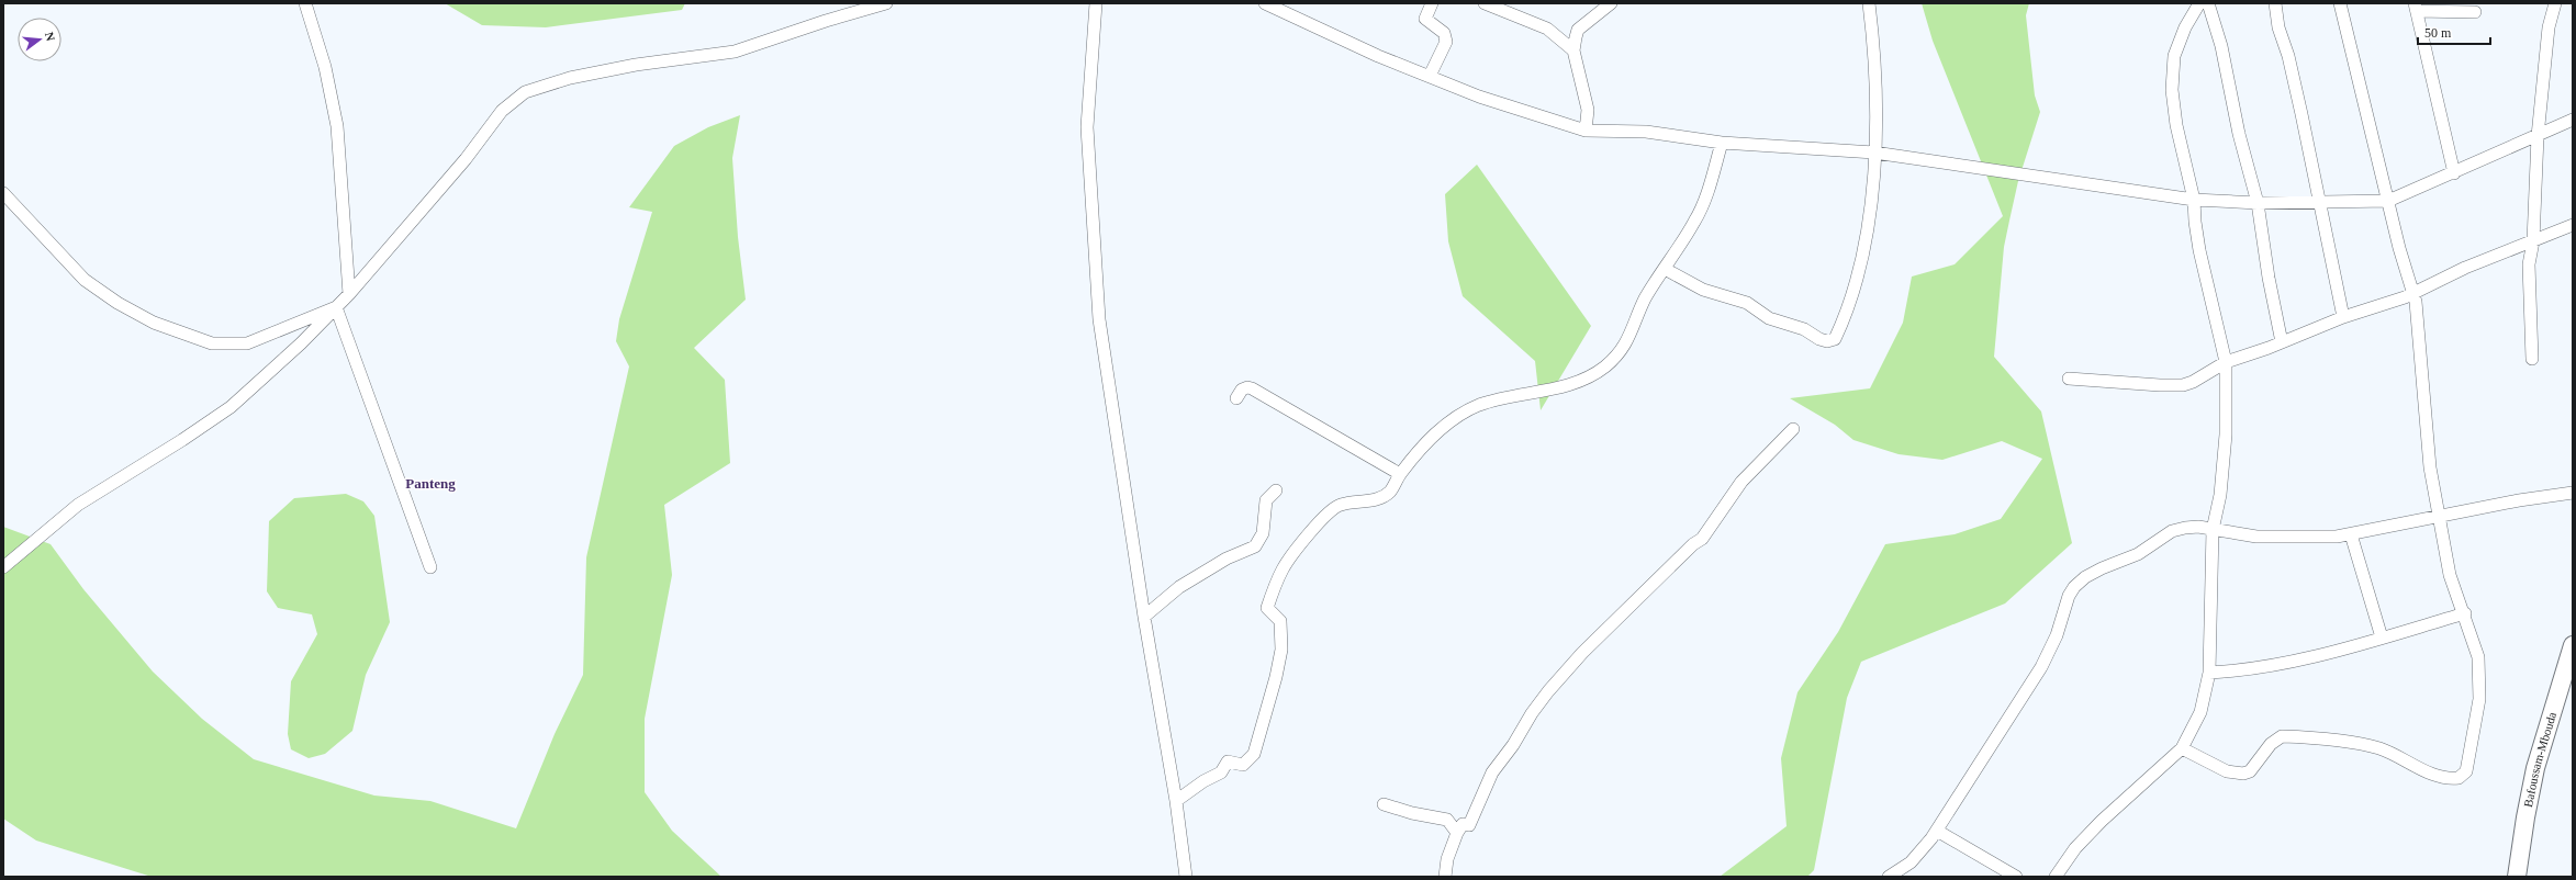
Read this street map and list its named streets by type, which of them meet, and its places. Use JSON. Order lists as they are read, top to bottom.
{
  "streets": {
    "highway": ["Bafoussam-Mbouda"]
  },
  "districts": ["Panteng"],
  "scale_bar": "50 m",
  "north": "right"
}
